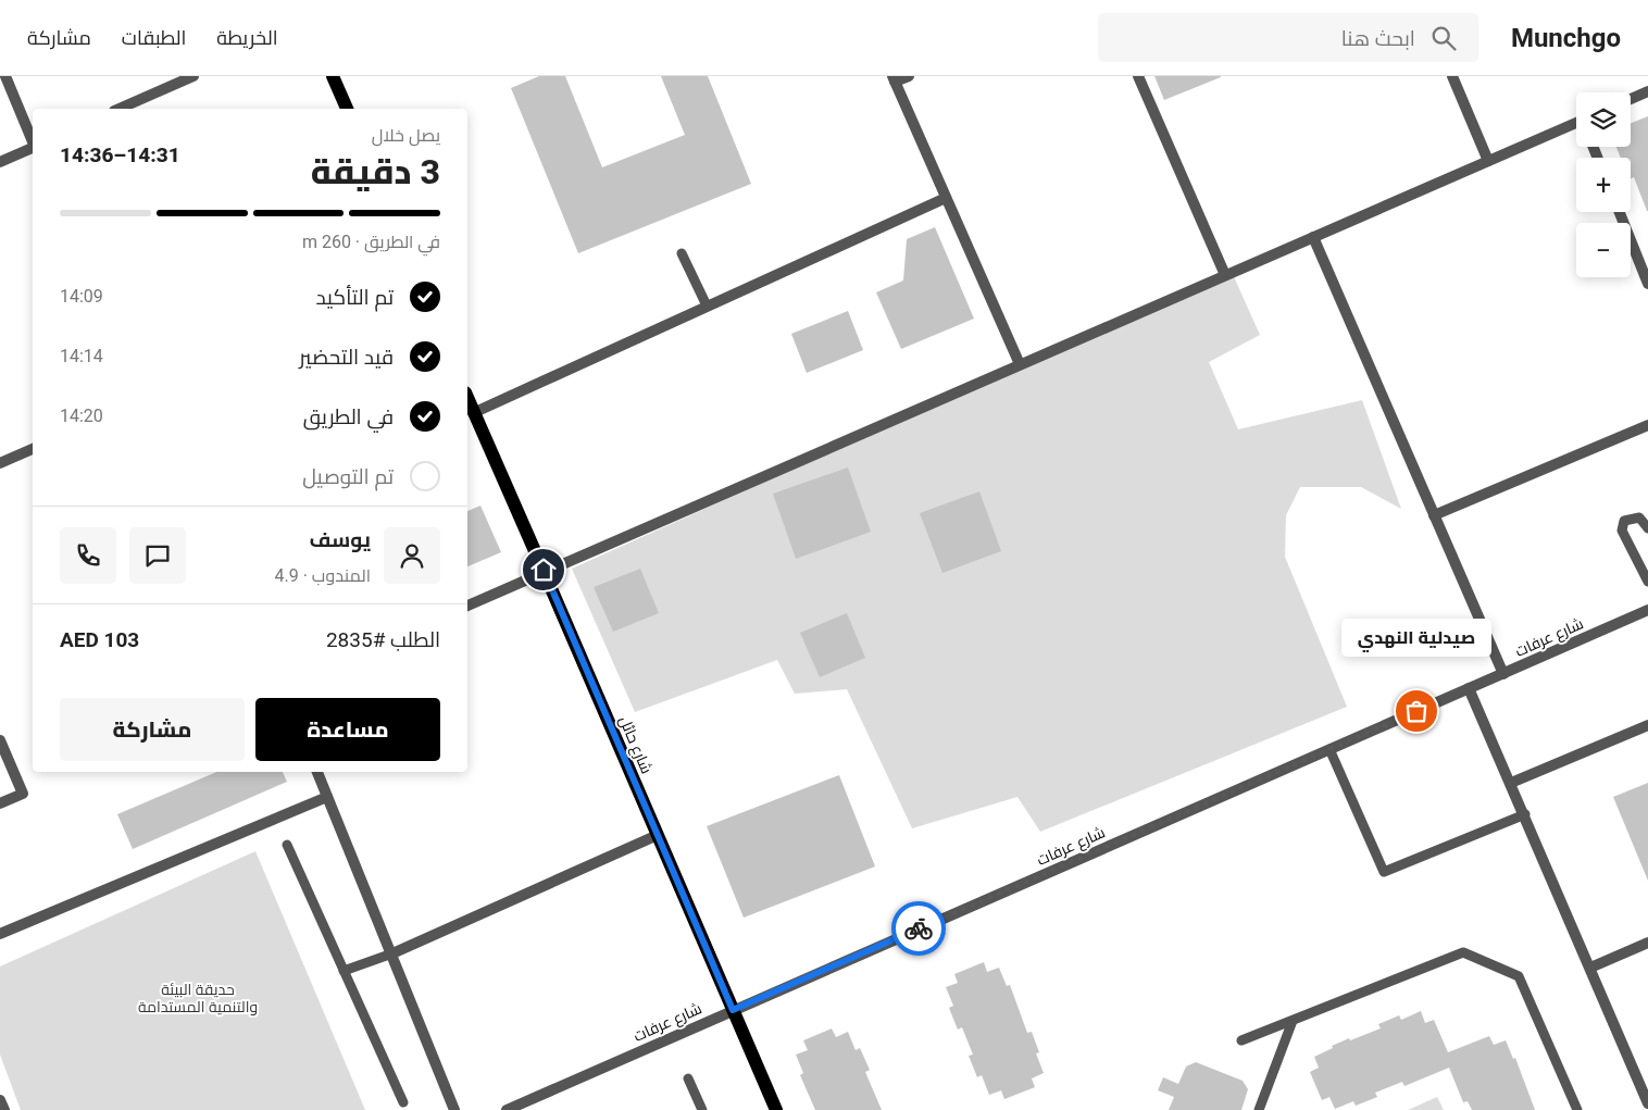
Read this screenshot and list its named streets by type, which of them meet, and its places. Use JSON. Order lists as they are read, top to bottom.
{
  "streets": {
    "main road": ["شارع حائل"],
    "street": ["شارع عرفات"]
  },
  "crossings": [
    ["شارع عرفات", "شارع حائل"]
  ],
  "parks": ["حديقة البيئة والتنمية المستدامة"],
  "places": ["صيدلية النهدي"],
  "page": {
    "header": "Munchgo",
    "search": "ابحث هنا",
    "nav": ["الخريطة", "الطبقات", "مشاركة"],
    "map_buttons": ["+", "−"],
    "heading": ["3 دقيقة", "يصل خلال", "14:31–14:36"],
    "panel": [
      "يوسف",
      "المندوب · 4.9",
      "الطلب #2835",
      "AED 103"
    ],
    "bar": "في الطريق · 260 m",
    "list": [
      ["تم التأكيد", "14:09"],
      ["قيد التحضير", "14:14"],
      ["في الطريق", "14:20"],
      "تم التوصيل"
    ],
    "bubble": "صيدلية النهدي",
    "buttons": ["مساعدة", "مشاركة"]
  }
}
